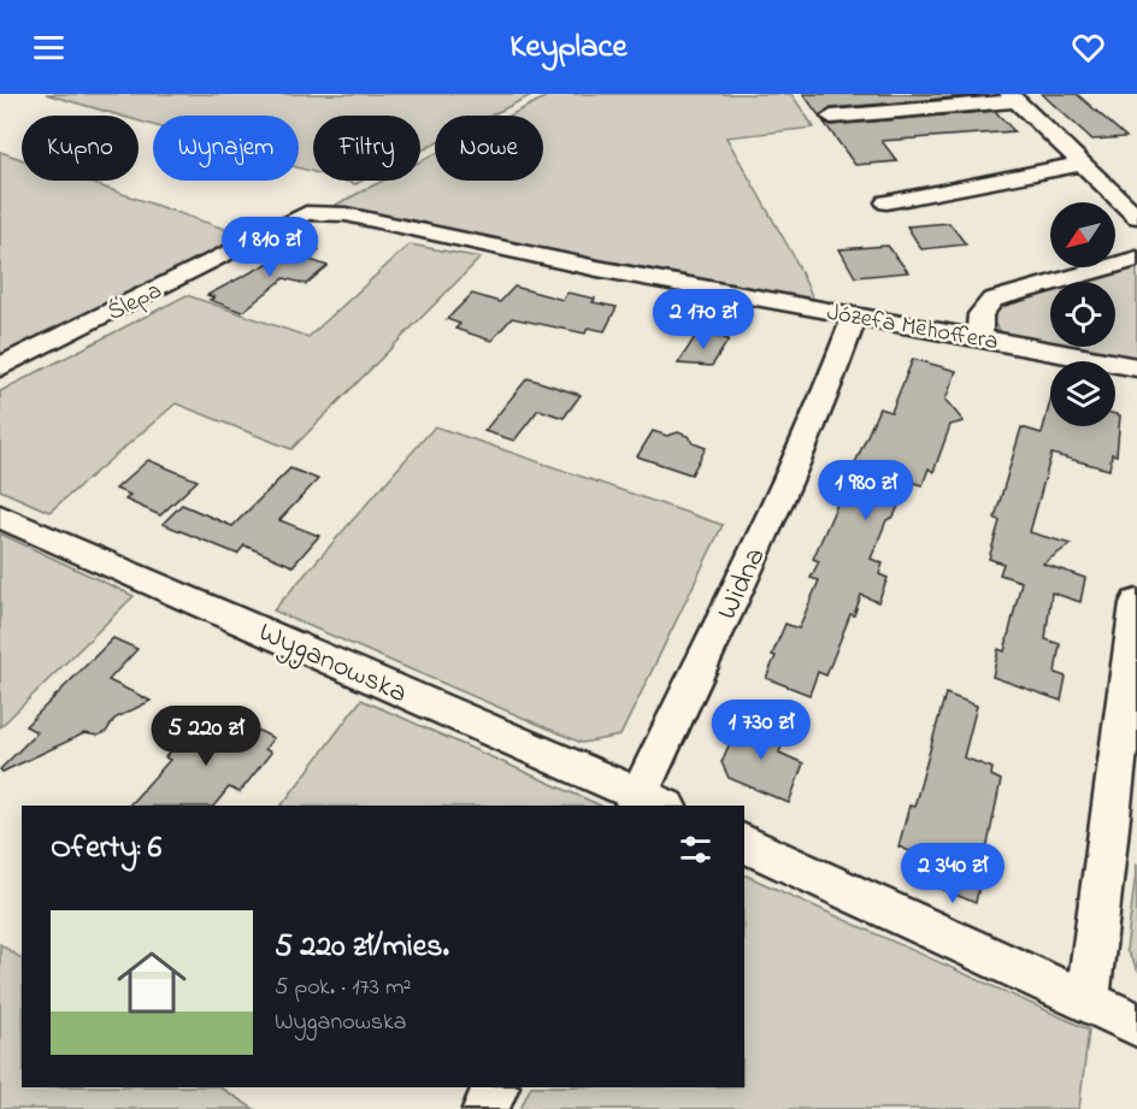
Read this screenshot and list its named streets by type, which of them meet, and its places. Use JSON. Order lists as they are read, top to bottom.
{
  "streets": {
    "street": [
      "Ślepa",
      "Józefa Mehoffera",
      "Widna",
      "Wyganowska"
    ]
  },
  "crossings": [
    ["Ślepa", "Józefa Mehoffera"],
    ["Józefa Mehoffera", "Widna"],
    ["Widna", "Wyganowska"]
  ],
  "north": "bottom left",
  "page": {
    "header": "Keyplace",
    "chip": [
      "Kupno",
      "Wynajem",
      "Filtry",
      "Nowe"
    ],
    "price": [
      "1 810 zł",
      "2 170 zł",
      "1 980 zł",
      "1 730 zł",
      "5 220 zł",
      "2 340 zł"
    ],
    "heading": "Oferty: 6",
    "list": [
      {
        "name": "5 220 zł/mies.",
        "note": "5 pok. · 173 m² · Wyganowska"
      }
    ]
  }
}
